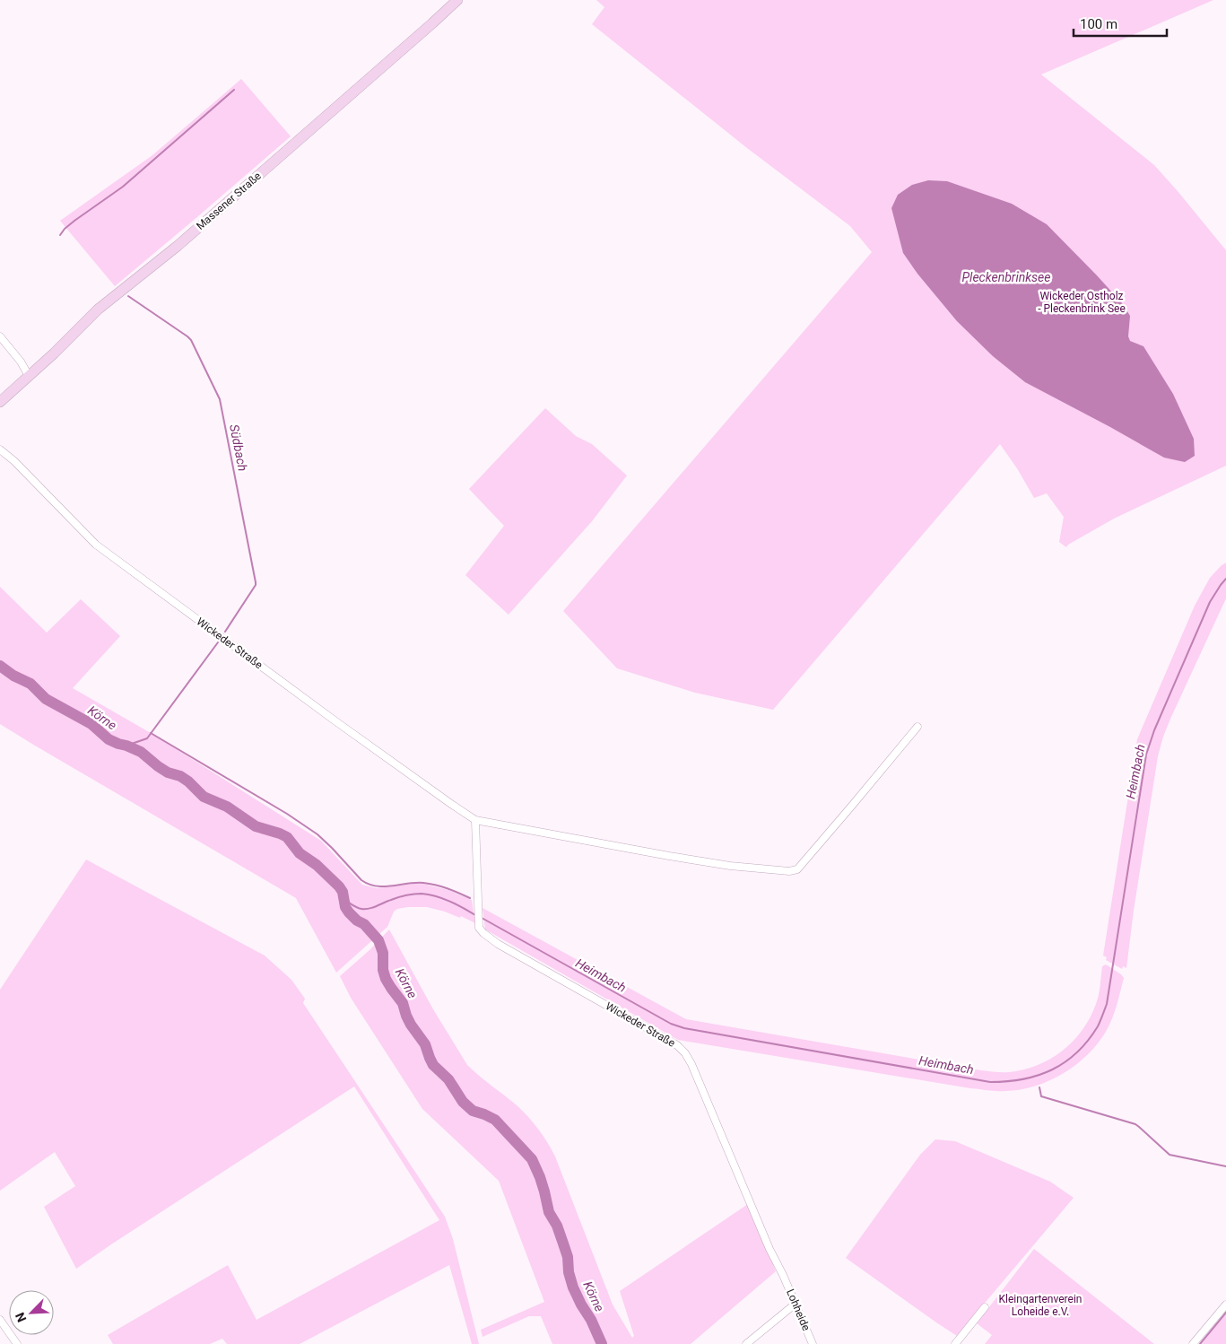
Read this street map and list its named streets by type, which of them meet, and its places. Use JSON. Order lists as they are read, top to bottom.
{
  "streets": {
    "main road": ["Massener Straße"],
    "street": ["Wickeder Straße", "Lohheide"]
  },
  "crossings": [
    ["Wickeder Straße", "Lohheide"]
  ],
  "water": [
    "Pleckenbrinksee",
    "Südbach",
    "Körne",
    "Heimbach"
  ],
  "parks": ["Wickeder Ostholz - Pleckenbrink See", "Kleingartenverein Loheide e.V."],
  "scale_bar": "100 m",
  "north": "bottom left"
}
